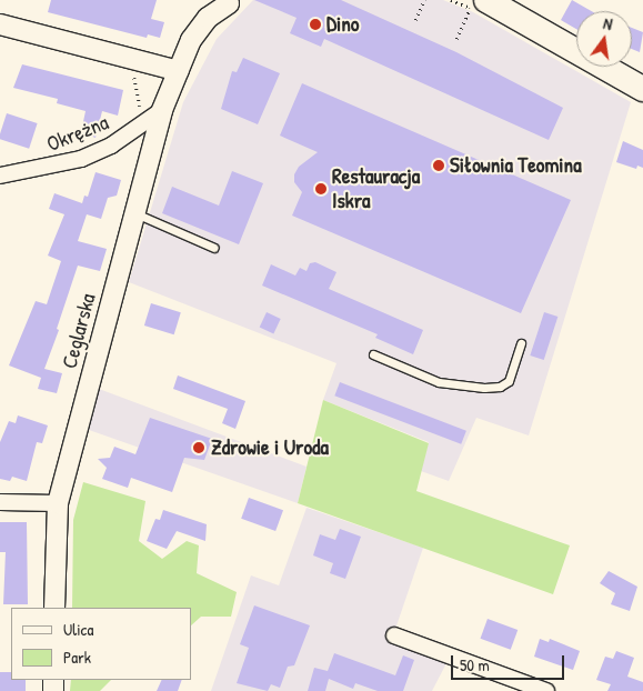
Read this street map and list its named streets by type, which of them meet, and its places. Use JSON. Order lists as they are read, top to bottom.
{
  "streets": {
    "street": ["Okrężna", "Ceglarska"]
  },
  "crossings": [
    ["Okrężna", "Ceglarska"]
  ],
  "places": [
    "Dino",
    "Siłownia Teomina",
    "Restauracja Iskra",
    "Zdrowie i Uroda"
  ],
  "legend": ["Ulica", "Park"],
  "scale_bar": "50 m",
  "north": "top"
}
